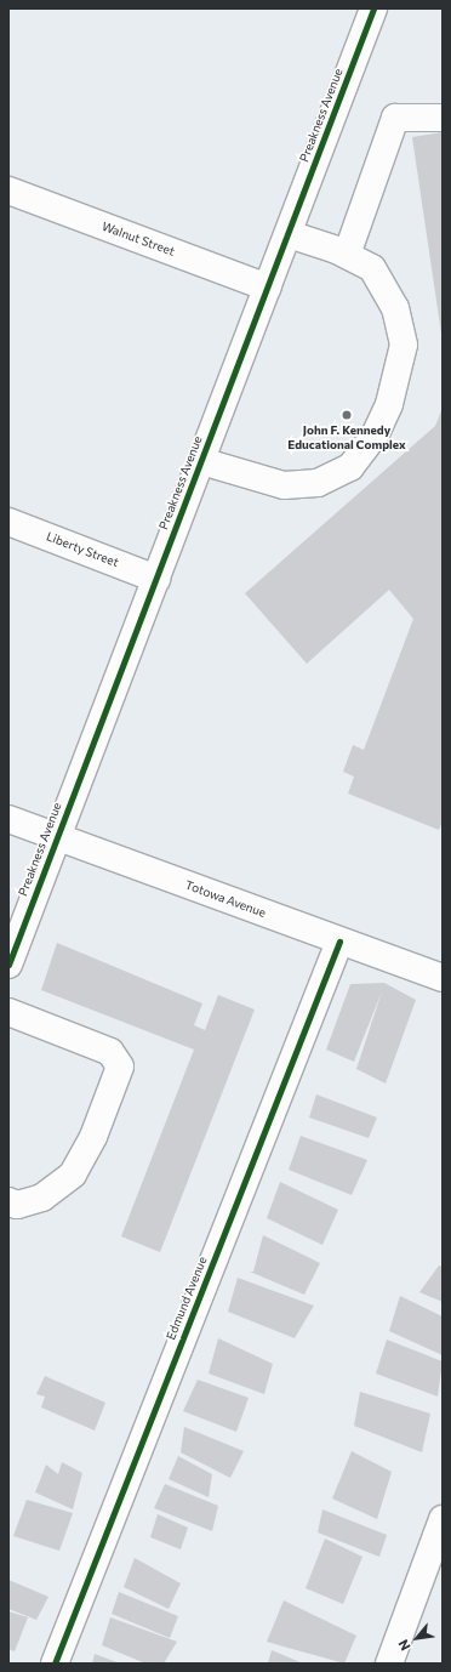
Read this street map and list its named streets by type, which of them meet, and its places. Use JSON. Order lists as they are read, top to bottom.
{
  "streets": {
    "street": [
      "Preakness Avenue",
      "Walnut Street",
      "Liberty Street",
      "Totowa Avenue",
      "Edmund Avenue"
    ]
  },
  "crossings": [
    ["Preakness Avenue", "Walnut Street"],
    ["Preakness Avenue", "Liberty Street"],
    ["Preakness Avenue", "Totowa Avenue"],
    ["Totowa Avenue", "Edmund Avenue"]
  ],
  "places": ["John F. Kennedy Educational Complex"],
  "north": "bottom left"
}
